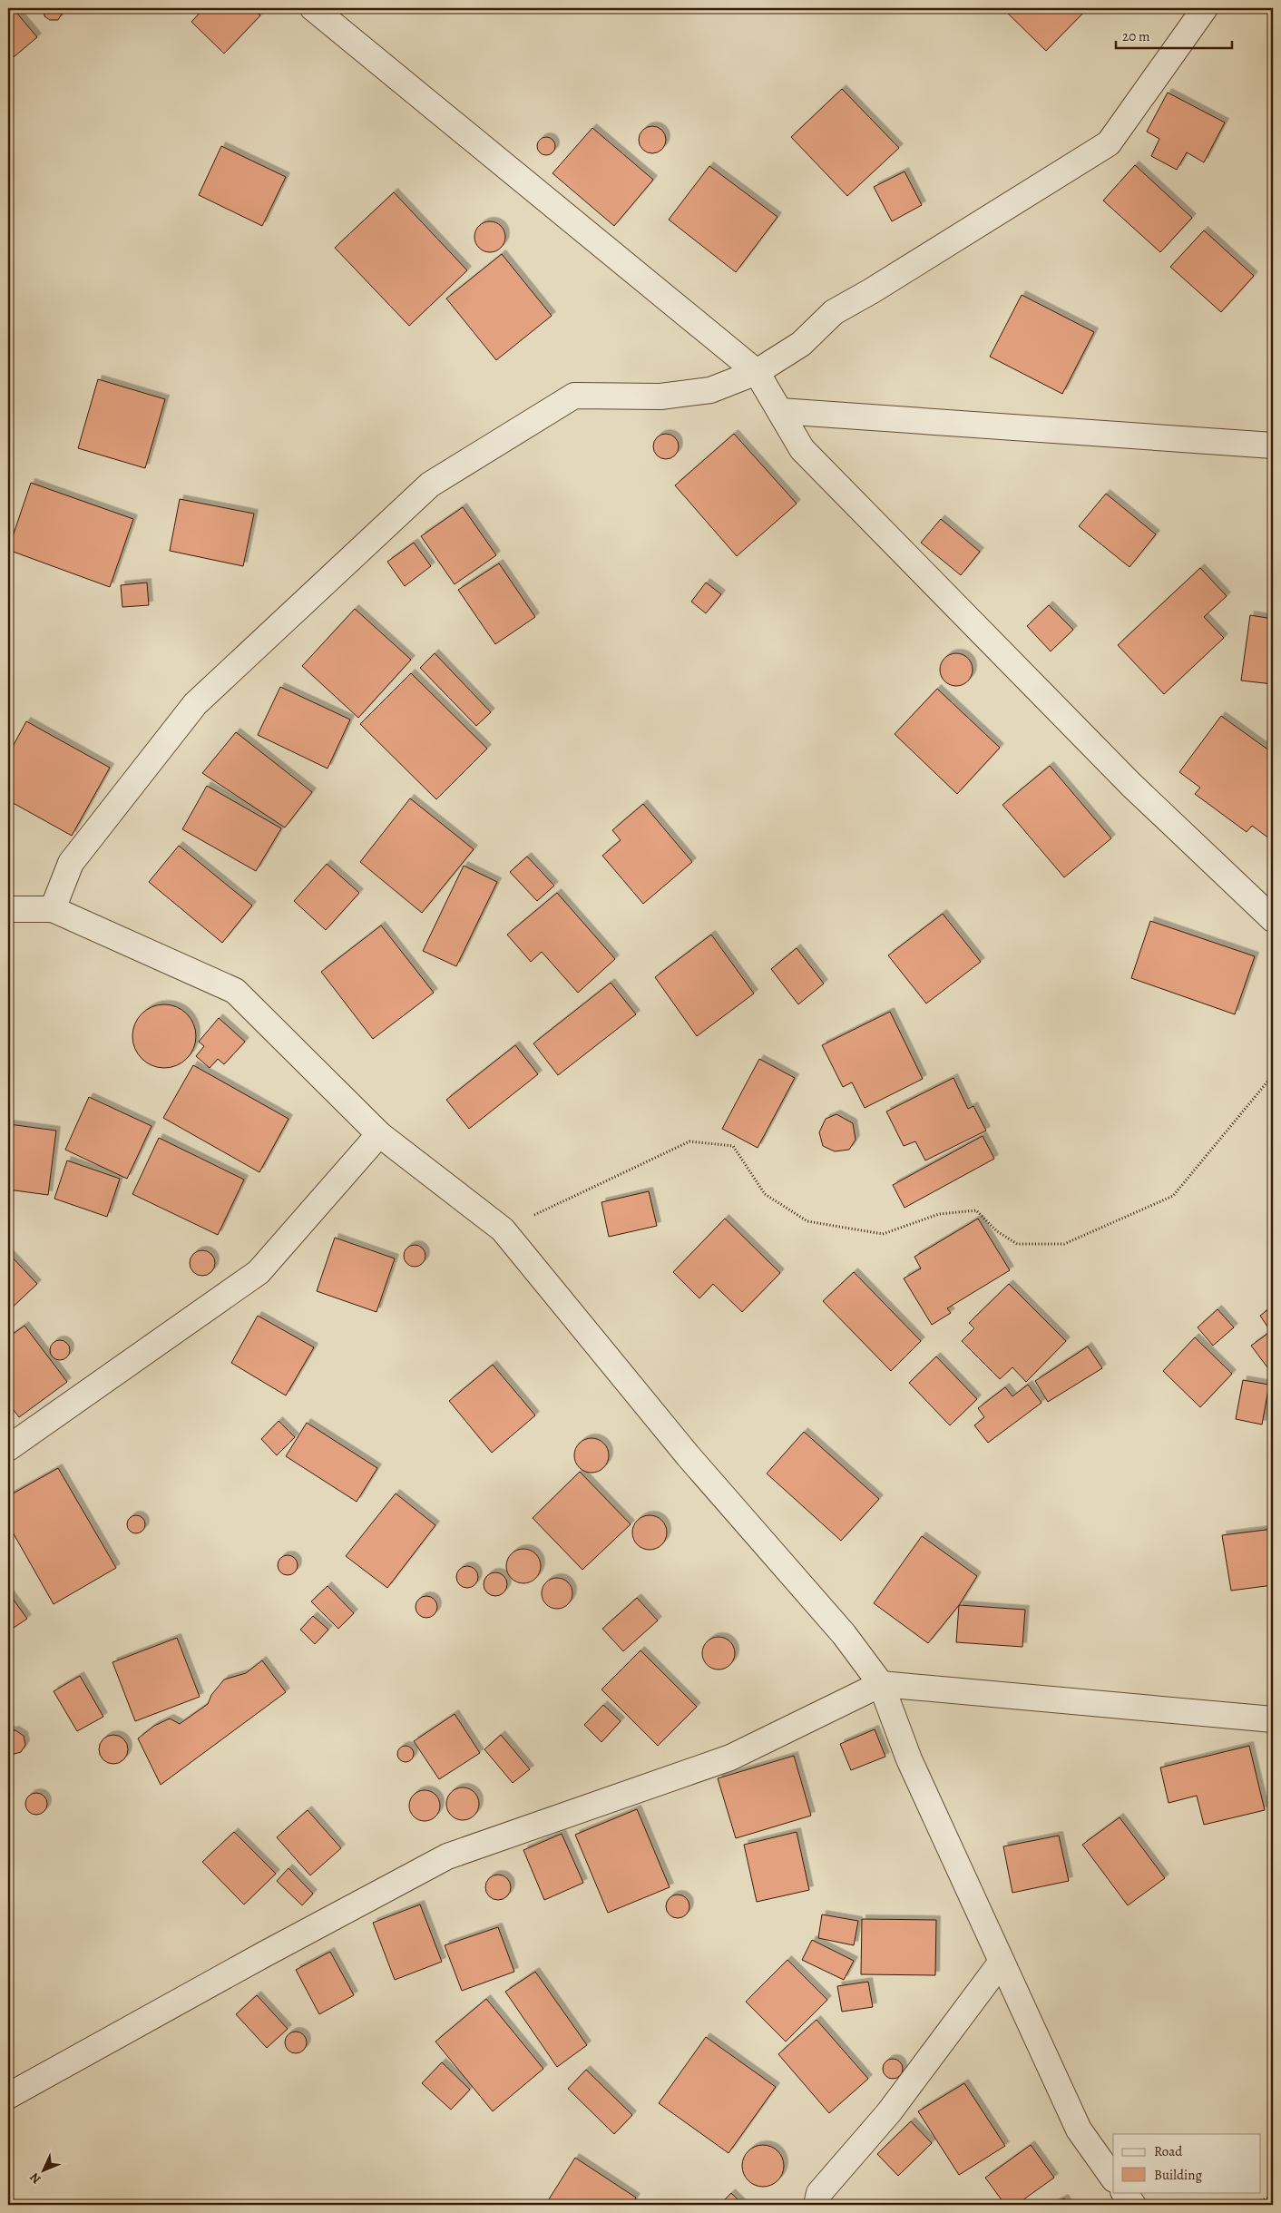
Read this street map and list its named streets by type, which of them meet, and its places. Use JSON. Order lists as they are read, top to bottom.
{
  "legend": ["Road", "Building"],
  "scale_bar": "20 m",
  "north": "bottom left"
}
